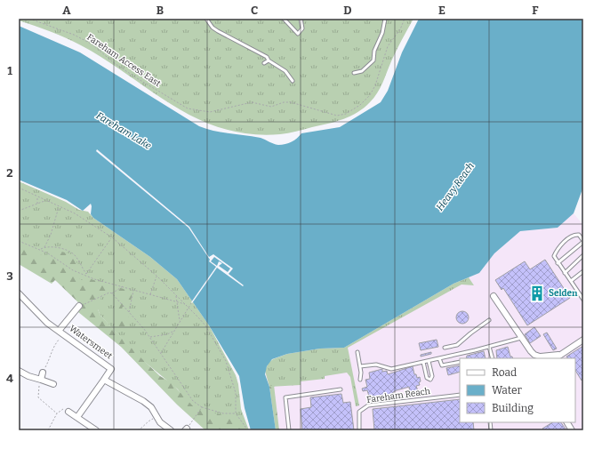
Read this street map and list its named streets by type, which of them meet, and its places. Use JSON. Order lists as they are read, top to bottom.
{
  "streets": {
    "street": ["Watersmeet"],
    "lane": ["Fareham Reach"],
    "path": ["Fareham Access East"]
  },
  "water": ["Fareham Lake", "Heavy Reach"],
  "places": {
    "building": ["Selden"]
  },
  "legend": ["Road", "Water", "Building"],
  "grid": {
    "columns": [
      "A",
      "B",
      "C",
      "D",
      "E",
      "F"
    ],
    "rows": [
      "1",
      "2",
      "3",
      "4"
    ]
  }
}
